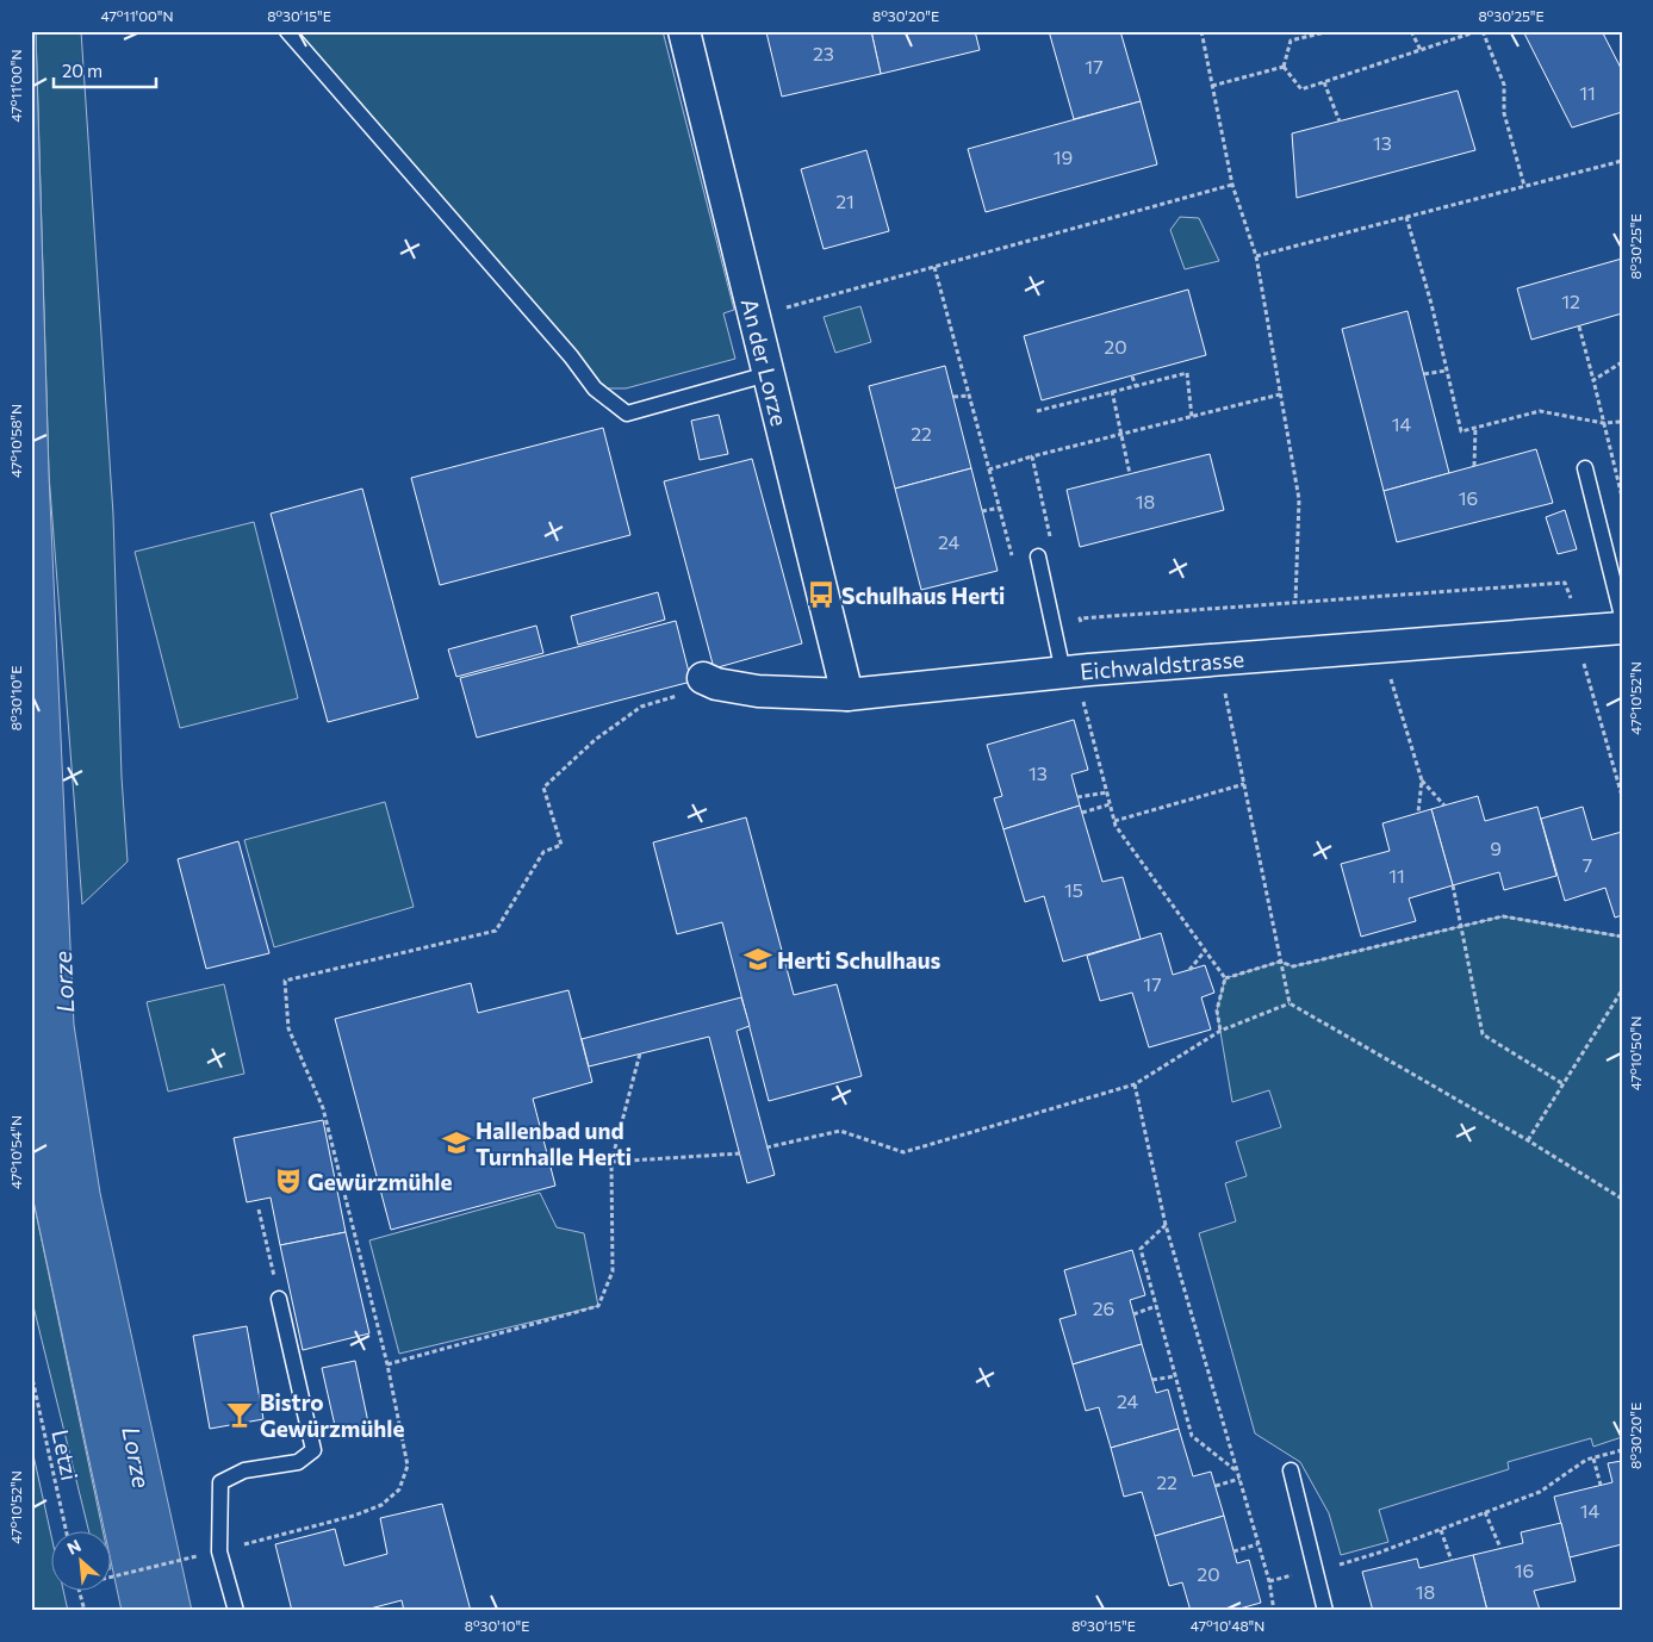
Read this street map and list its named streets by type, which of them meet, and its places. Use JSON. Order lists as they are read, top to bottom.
{
  "streets": {
    "street": ["An der Lorze", "Eichwaldstrasse"],
    "path": ["Letzi"]
  },
  "crossings": [
    ["An der Lorze", "Eichwaldstrasse"]
  ],
  "water": ["Lorze"],
  "places": {
    "bus stop": ["Schulhaus Herti"],
    "school or university": ["Herti Schulhaus", "Hallenbad und Turnhalle Herti"],
    "theatre": ["Gewürzmühle"],
    "bar": ["Bistro Gewürzmühle"]
  },
  "house_numbers": [
    "23",
    "17",
    "11",
    "13",
    "19",
    "21",
    "12",
    "20",
    "14",
    "22",
    "16",
    "18",
    "24",
    "13",
    "9",
    "7",
    "11",
    "15",
    "17",
    "26",
    "24",
    "22",
    "14",
    "16",
    "20",
    "18"
  ],
  "scale_bar": "20 m",
  "north": "top left",
  "coordinates": [
    "47°11'00\"N",
    "8°30'15\"E",
    "8°30'20\"E",
    "8°30'25\"E",
    "47°10'58\"N",
    "8°30'10\"E",
    "47°10'52\"N",
    "47°10'50\"N",
    "47°10'54\"N",
    "47°10'48\"N"
  ]
}
